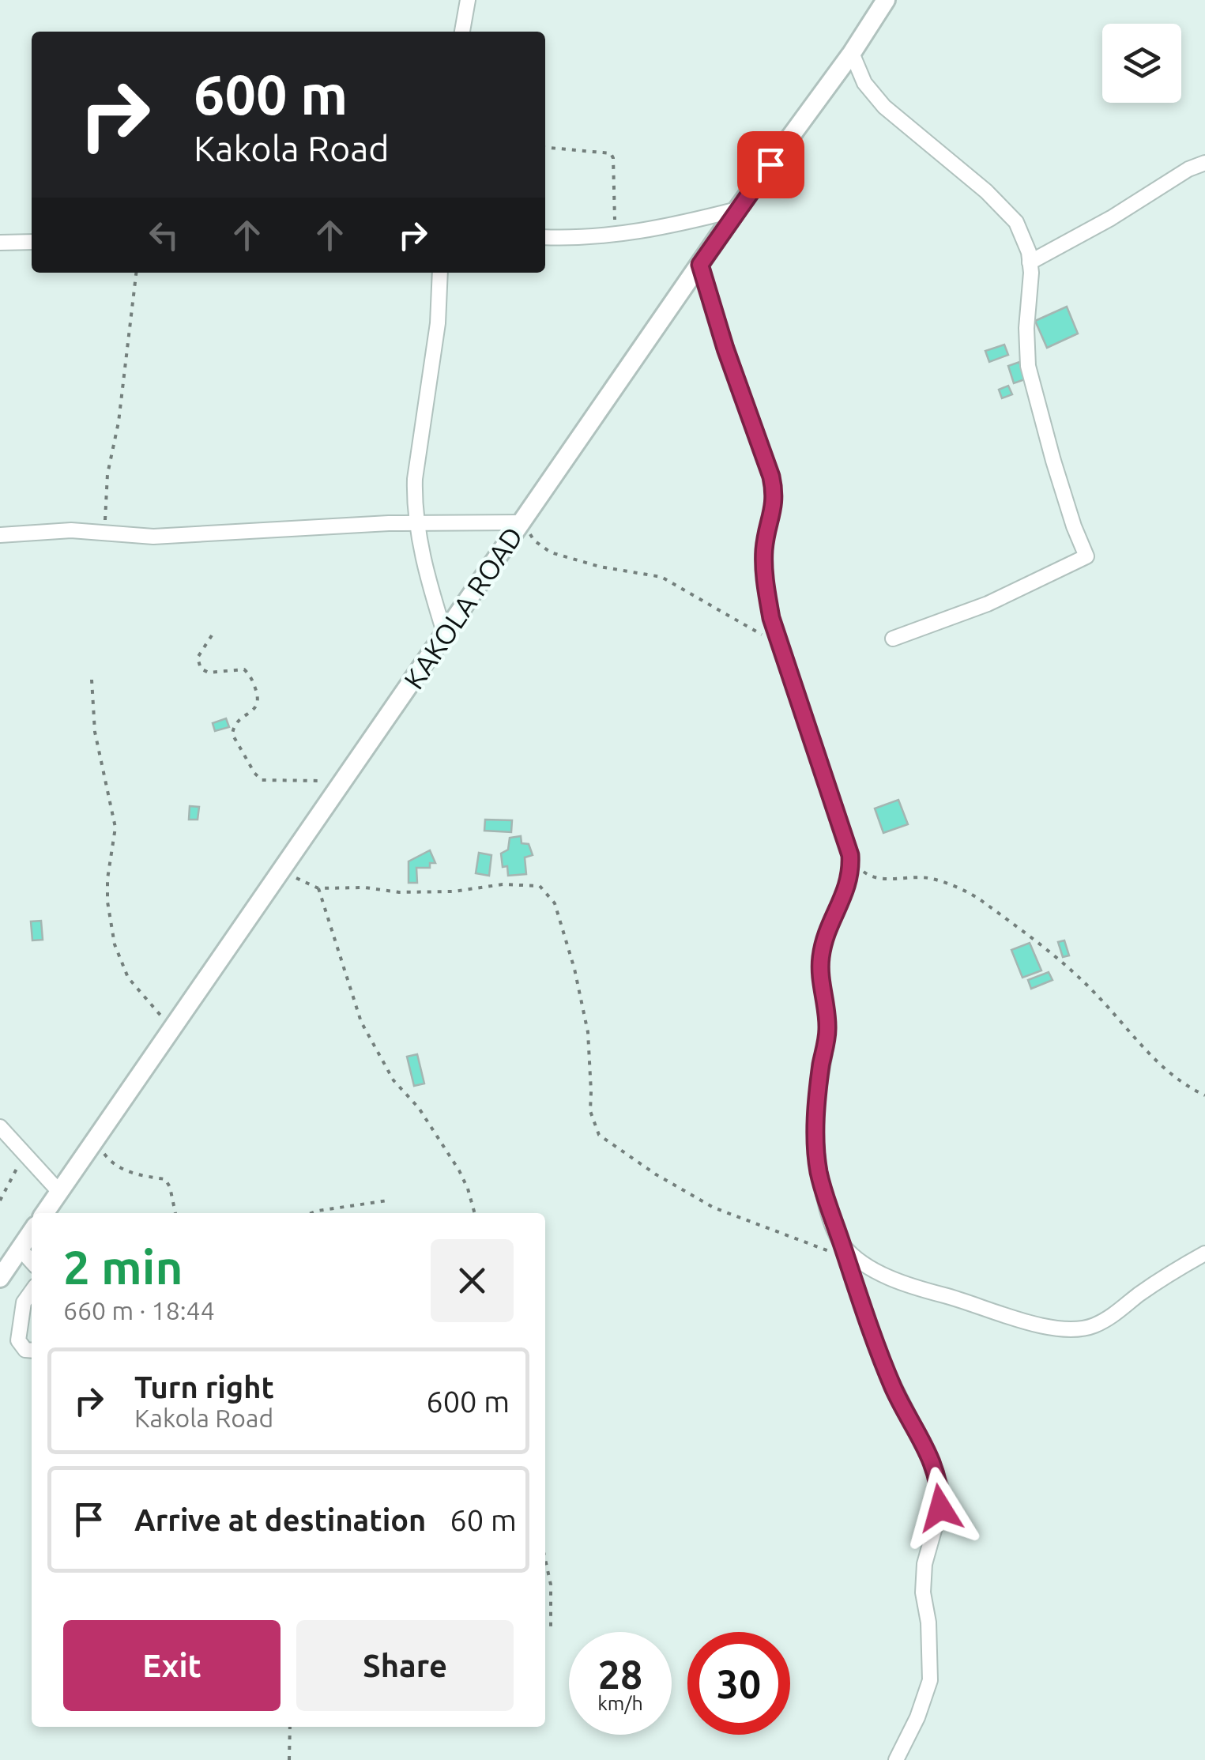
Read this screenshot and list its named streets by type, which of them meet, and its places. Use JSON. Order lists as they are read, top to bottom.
{
  "streets": {
    "main road": ["KAKOLA ROAD"]
  },
  "page": {
    "turn": ["600 m", "Kakola Road"],
    "heading": ["2 min", "660 m · 18:44"],
    "list": [
      {
        "name": "Turn right",
        "note": "Kakola Road",
        "value": "600 m"
      },
      {
        "name": "Arrive at destination",
        "value": "60 m"
      }
    ],
    "buttons": ["Exit", "Share"],
    "speed": "28 km/h",
    "limit": "30"
  }
}
